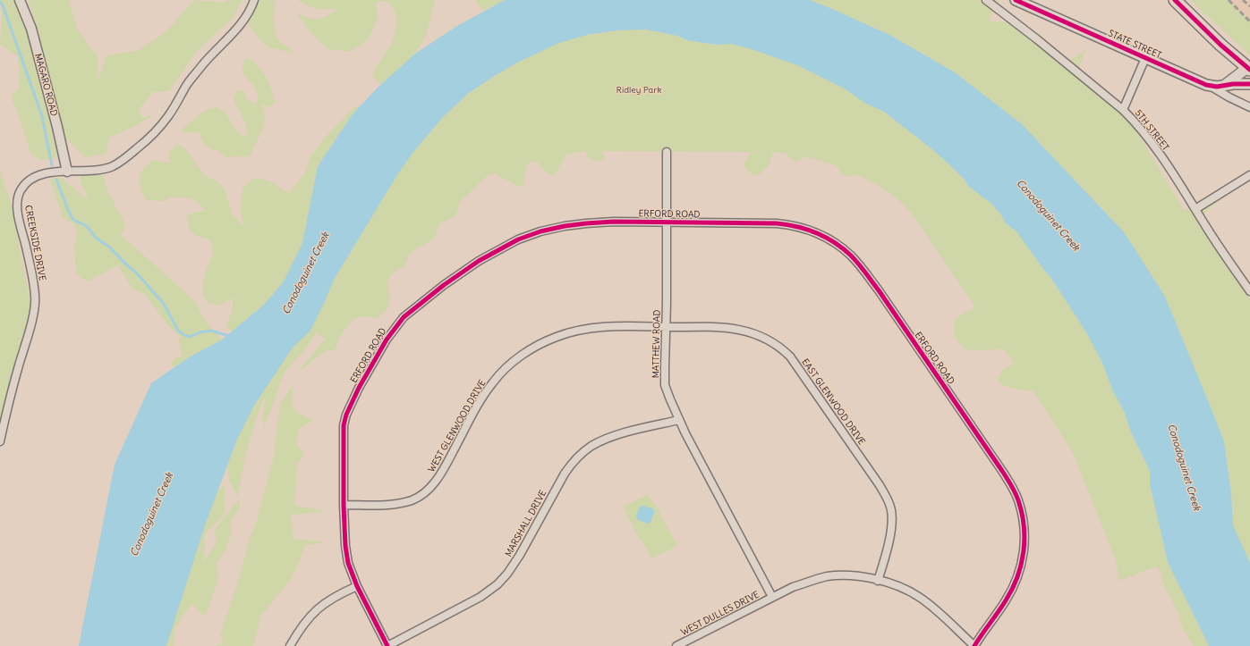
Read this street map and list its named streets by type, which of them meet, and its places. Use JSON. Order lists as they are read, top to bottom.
{
  "streets": {
    "main road": ["STATE STREET"],
    "street": [
      "MAGARO ROAD",
      "5TH STREET",
      "ERFORD ROAD",
      "CREEKSIDE DRIVE",
      "MATTHEW ROAD",
      "EAST GLENWOOD DRIVE",
      "WEST GLENWOOD DRIVE",
      "MARSHALL DRIVE",
      "WEST DULLES DRIVE"
    ]
  },
  "crossings": [
    ["MAGARO ROAD", "CREEKSIDE DRIVE"],
    ["ERFORD ROAD", "MATTHEW ROAD"],
    ["ERFORD ROAD", "WEST GLENWOOD DRIVE"],
    ["ERFORD ROAD", "MARSHALL DRIVE"],
    ["ERFORD ROAD", "WEST DULLES DRIVE"],
    ["MATTHEW ROAD", "EAST GLENWOOD DRIVE"],
    ["MATTHEW ROAD", "WEST GLENWOOD DRIVE"],
    ["MATTHEW ROAD", "MARSHALL DRIVE"],
    ["MATTHEW ROAD", "WEST DULLES DRIVE"],
    ["EAST GLENWOOD DRIVE", "WEST GLENWOOD DRIVE"],
    ["EAST GLENWOOD DRIVE", "WEST DULLES DRIVE"]
  ],
  "water": ["Conodoguinet Creek"],
  "parks": ["Ridley Park"]
}
